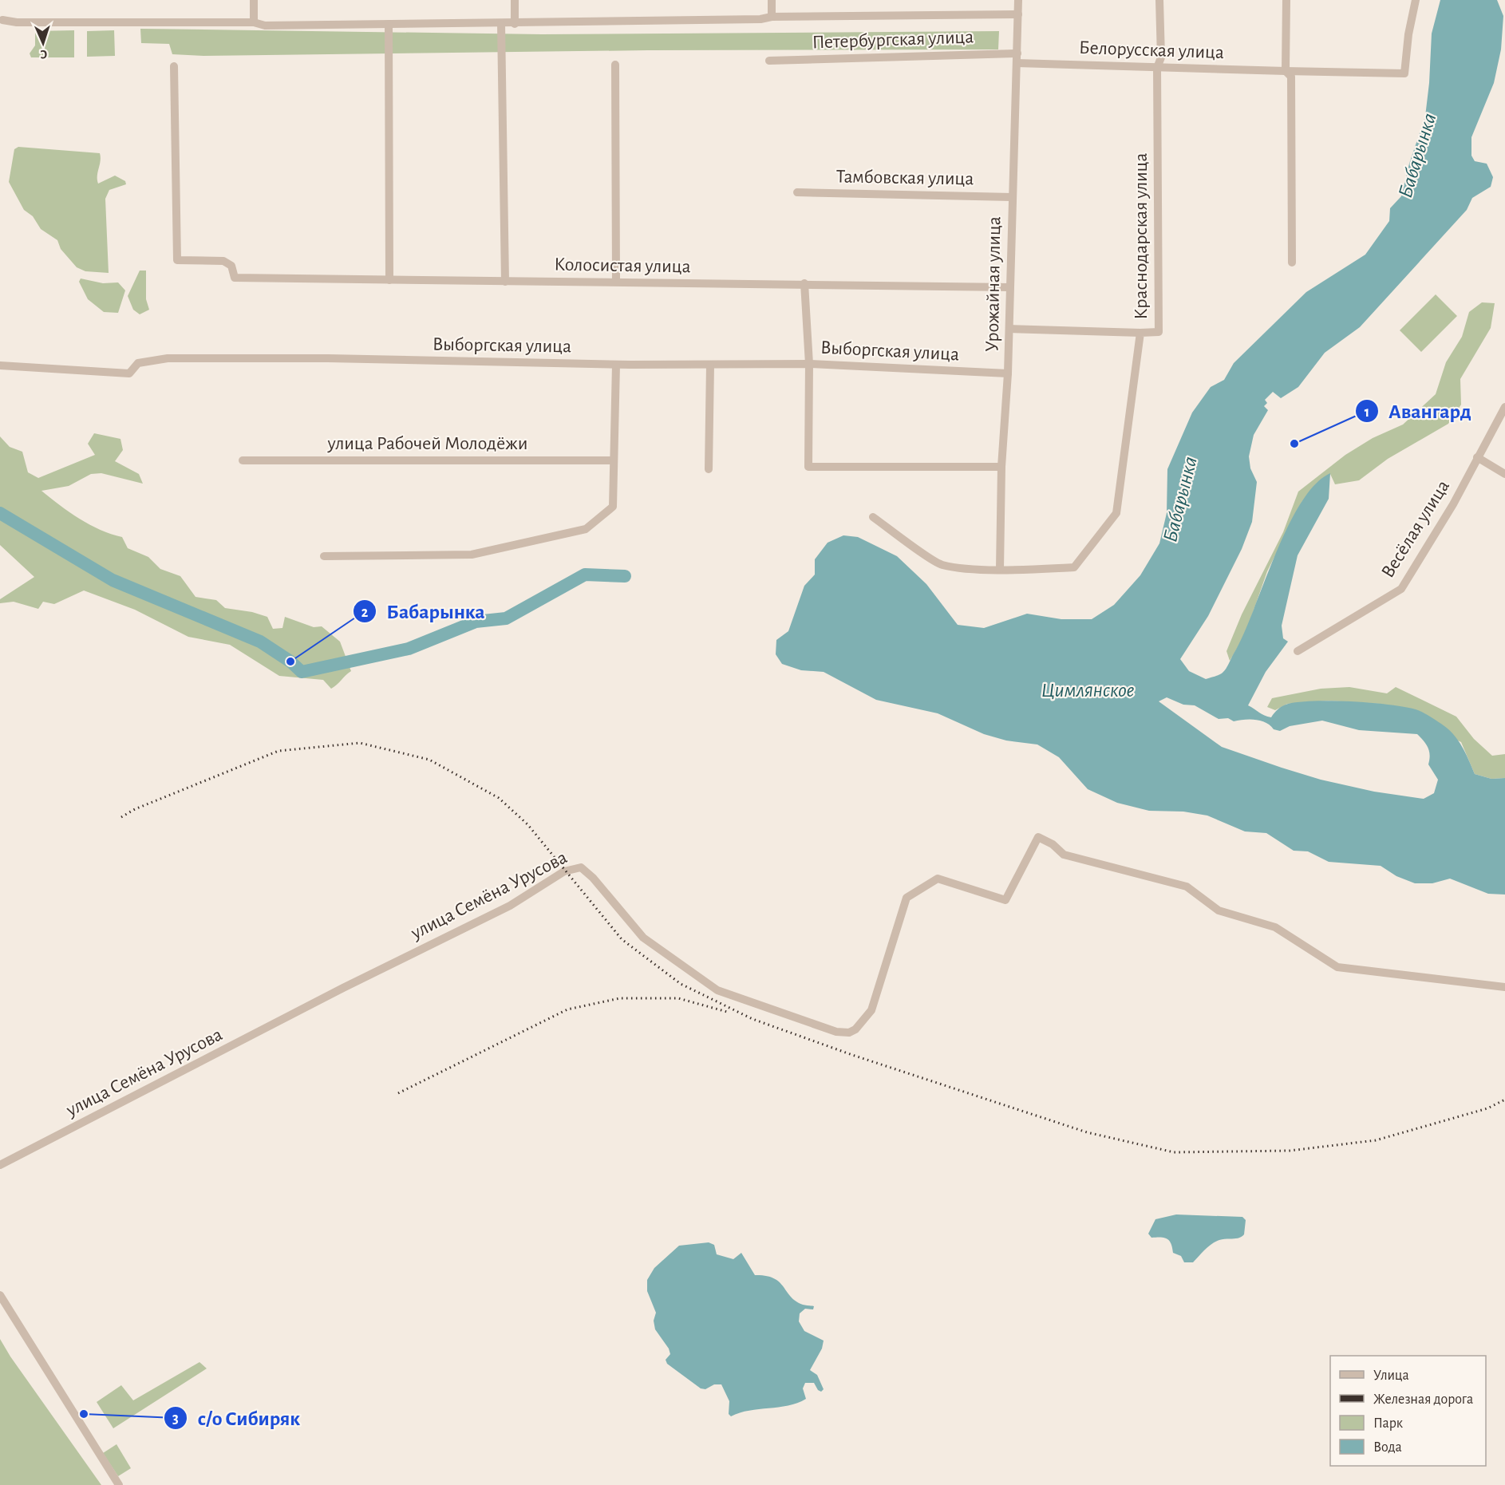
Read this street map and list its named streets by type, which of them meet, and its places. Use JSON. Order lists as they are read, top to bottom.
{
  "streets": {
    "street": [
      "Петербургская улица",
      "Белорусская улица",
      "Тамбовская улица",
      "Краснодарская улица",
      "Колосистая улица",
      "Урожайная улица",
      "Выборгская улица",
      "улица Рабочей Молодёжи",
      "Весёлая улица",
      "улица Семёна Урусова"
    ]
  },
  "crossings": [
    ["Петербургская улица", "Урожайная улица"],
    ["Белорусская улица", "Краснодарская улица"],
    ["Белорусская улица", "Урожайная улица"],
    ["Тамбовская улица", "Урожайная улица"],
    ["Краснодарская улица", "Урожайная улица"],
    ["Колосистая улица", "Урожайная улица"],
    ["Урожайная улица", "Выборгская улица"]
  ],
  "water": ["Бабарынка", "Цимлянское"],
  "places": ["Авангард", "Бабарынка", "с/о Сибиряк"],
  "legend": [
    "Улица",
    "Железная дорога",
    "Парк",
    "Вода"
  ],
  "north": "bottom"
}
